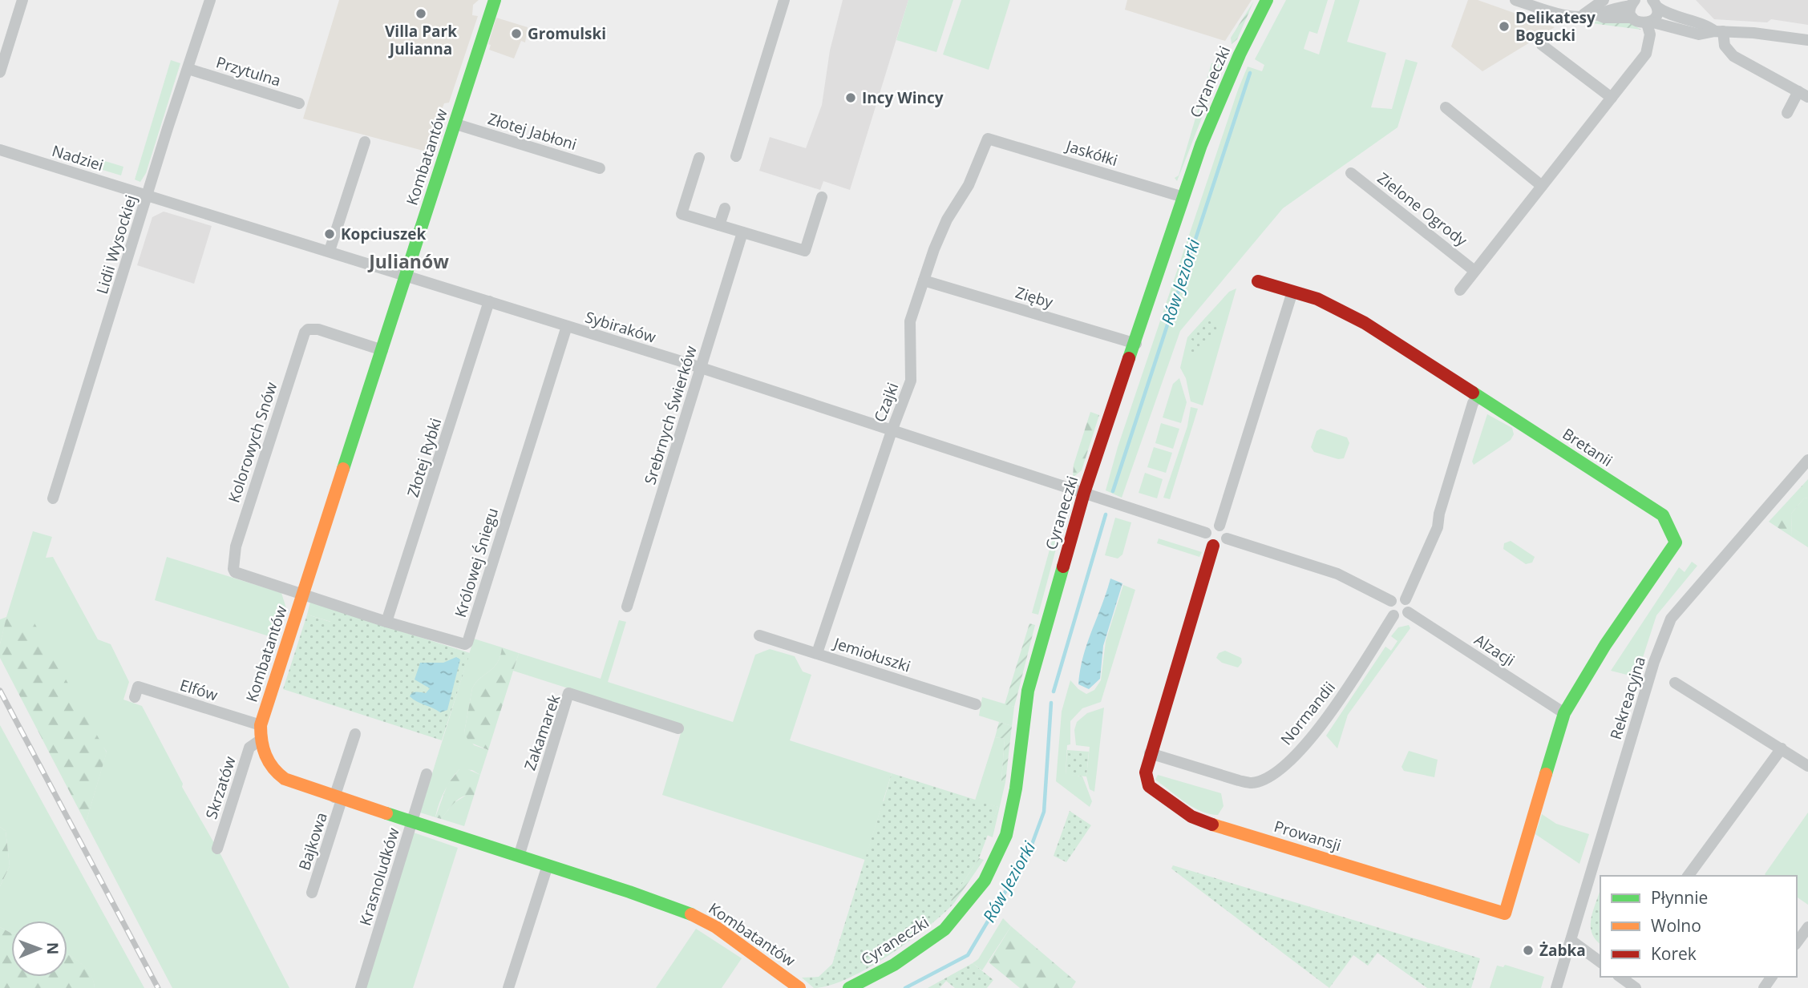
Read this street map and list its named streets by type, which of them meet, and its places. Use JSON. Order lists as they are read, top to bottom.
{
  "streets": {
    "street": [
      "Przytulna",
      "Cyraneczki",
      "Złotej Jabłoni",
      "Jaskółki",
      "Kombatantów",
      "Nadziei",
      "Zielone Ogrody",
      "Lidii Wysockiej",
      "Zięby",
      "Sybiraków",
      "Czajki",
      "Srebrnych Świerków",
      "Kolorowych Snów",
      "Bretanii",
      "Złotej Rybki",
      "Królowej Śniegu",
      "Alzacji",
      "Jemiołuszki",
      "Elfów",
      "Rekreacyjna",
      "Normandii",
      "Zakamarek",
      "Skrzatów",
      "Prowansji",
      "Bajkowa",
      "Krasnoludków"
    ]
  },
  "crossings": [
    ["Przytulna", "Lidii Wysockiej"],
    ["Cyraneczki", "Jaskółki"],
    ["Cyraneczki", "Zięby"],
    ["Cyraneczki", "Sybiraków"],
    ["Złotej Jabłoni", "Kombatantów"],
    ["Jaskółki", "Czajki"],
    ["Kombatantów", "Sybiraków"],
    ["Kombatantów", "Kolorowych Snów"],
    ["Kombatantów", "Królowej Śniegu"],
    ["Kombatantów", "Elfów"],
    ["Kombatantów", "Zakamarek"],
    ["Kombatantów", "Skrzatów"],
    ["Kombatantów", "Bajkowa"],
    ["Kombatantów", "Krasnoludków"],
    ["Nadziei", "Lidii Wysockiej"],
    ["Nadziei", "Sybiraków"],
    ["Lidii Wysockiej", "Sybiraków"],
    ["Zięby", "Czajki"],
    ["Sybiraków", "Czajki"],
    ["Sybiraków", "Srebrnych Świerków"],
    ["Sybiraków", "Złotej Rybki"],
    ["Sybiraków", "Królowej Śniegu"],
    ["Czajki", "Jemiołuszki"],
    ["Kolorowych Snów", "Królowej Śniegu"],
    ["Bretanii", "Alzacji"],
    ["Bretanii", "Prowansji"],
    ["Złotej Rybki", "Królowej Śniegu"],
    ["Alzacji", "Normandii"],
    ["Alzacji", "Prowansji"],
    ["Normandii", "Prowansji"]
  ],
  "districts": ["Julianów"],
  "water": ["Rów Jeziorki"],
  "places": [
    "Villa Park Julianna",
    "Delikatesy Bogucki",
    "Gromulski",
    "Incy Wincy",
    "Kopciuszek",
    "Żabka"
  ],
  "legend": ["Płynnie", "Wolno", "Korek"],
  "north": "right"
}
